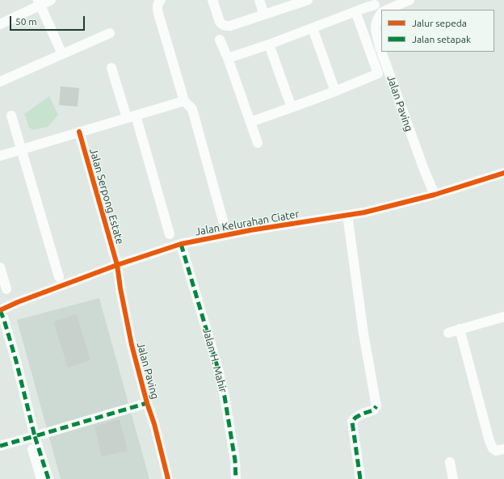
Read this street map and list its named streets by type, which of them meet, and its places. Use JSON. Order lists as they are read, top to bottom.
{
  "streets": {
    "street": [
      "Jalan Paving",
      "Jalan Serpong Estate",
      "Jalan Kelurahan Ciater",
      "Jalan H. Mahir"
    ]
  },
  "crossings": [
    ["Jalan Paving", "Jalan Serpong Estate"],
    ["Jalan Paving", "Jalan Kelurahan Ciater"],
    ["Jalan Serpong Estate", "Jalan Kelurahan Ciater"],
    ["Jalan Kelurahan Ciater", "Jalan H. Mahir"]
  ],
  "legend": ["Jalur sepeda", "Jalan setapak"],
  "scale_bar": "50 m"
}
